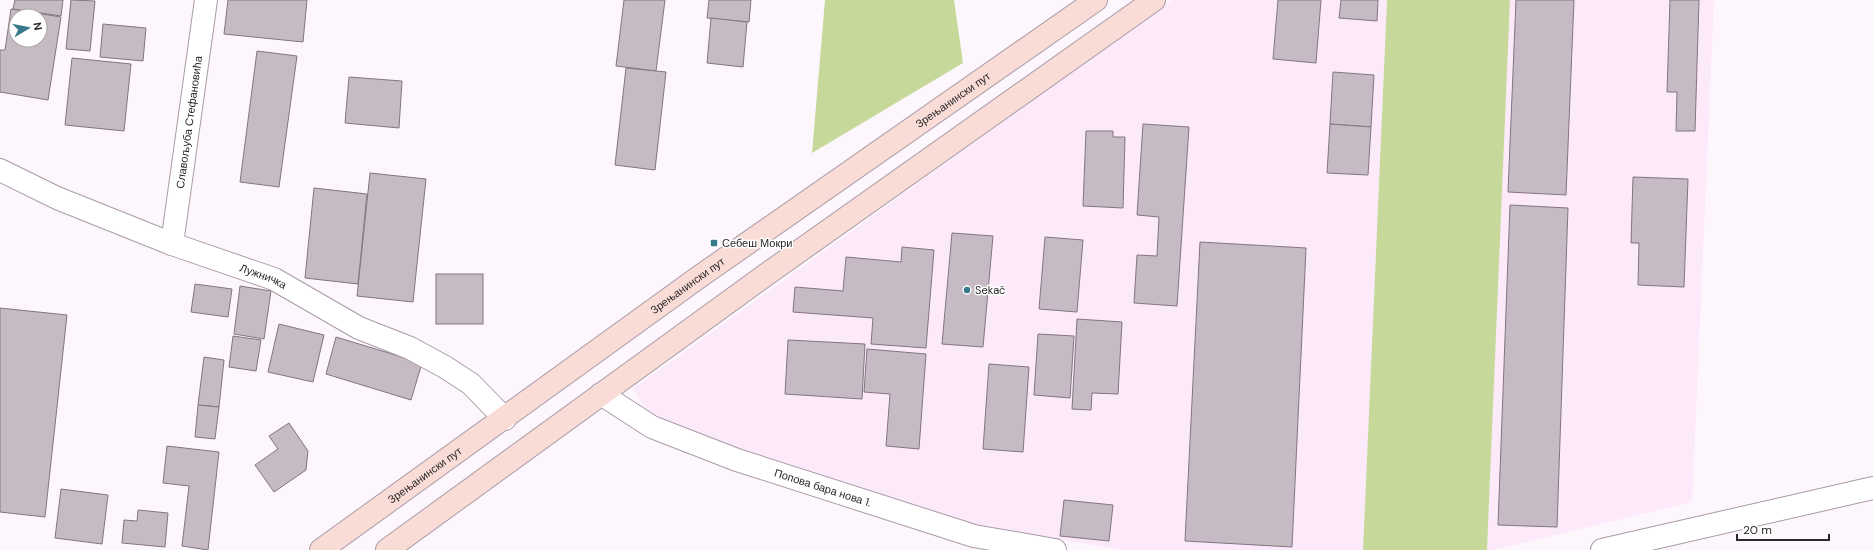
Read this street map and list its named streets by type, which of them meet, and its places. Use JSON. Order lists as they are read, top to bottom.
{
  "streets": {
    "main road": ["Зрењанински пут"],
    "street": ["Славољуба Стефановића", "Лужничка", "Попова бара нова 1."]
  },
  "crossings": [
    ["Зрењанински пут", "Лужничка"],
    ["Славољуба Стефановића", "Лужничка"]
  ],
  "places": {
    "transit": ["Себеш Мокри"],
    "other": ["Sekač"]
  },
  "scale_bar": "20 m",
  "north": "right"
}
